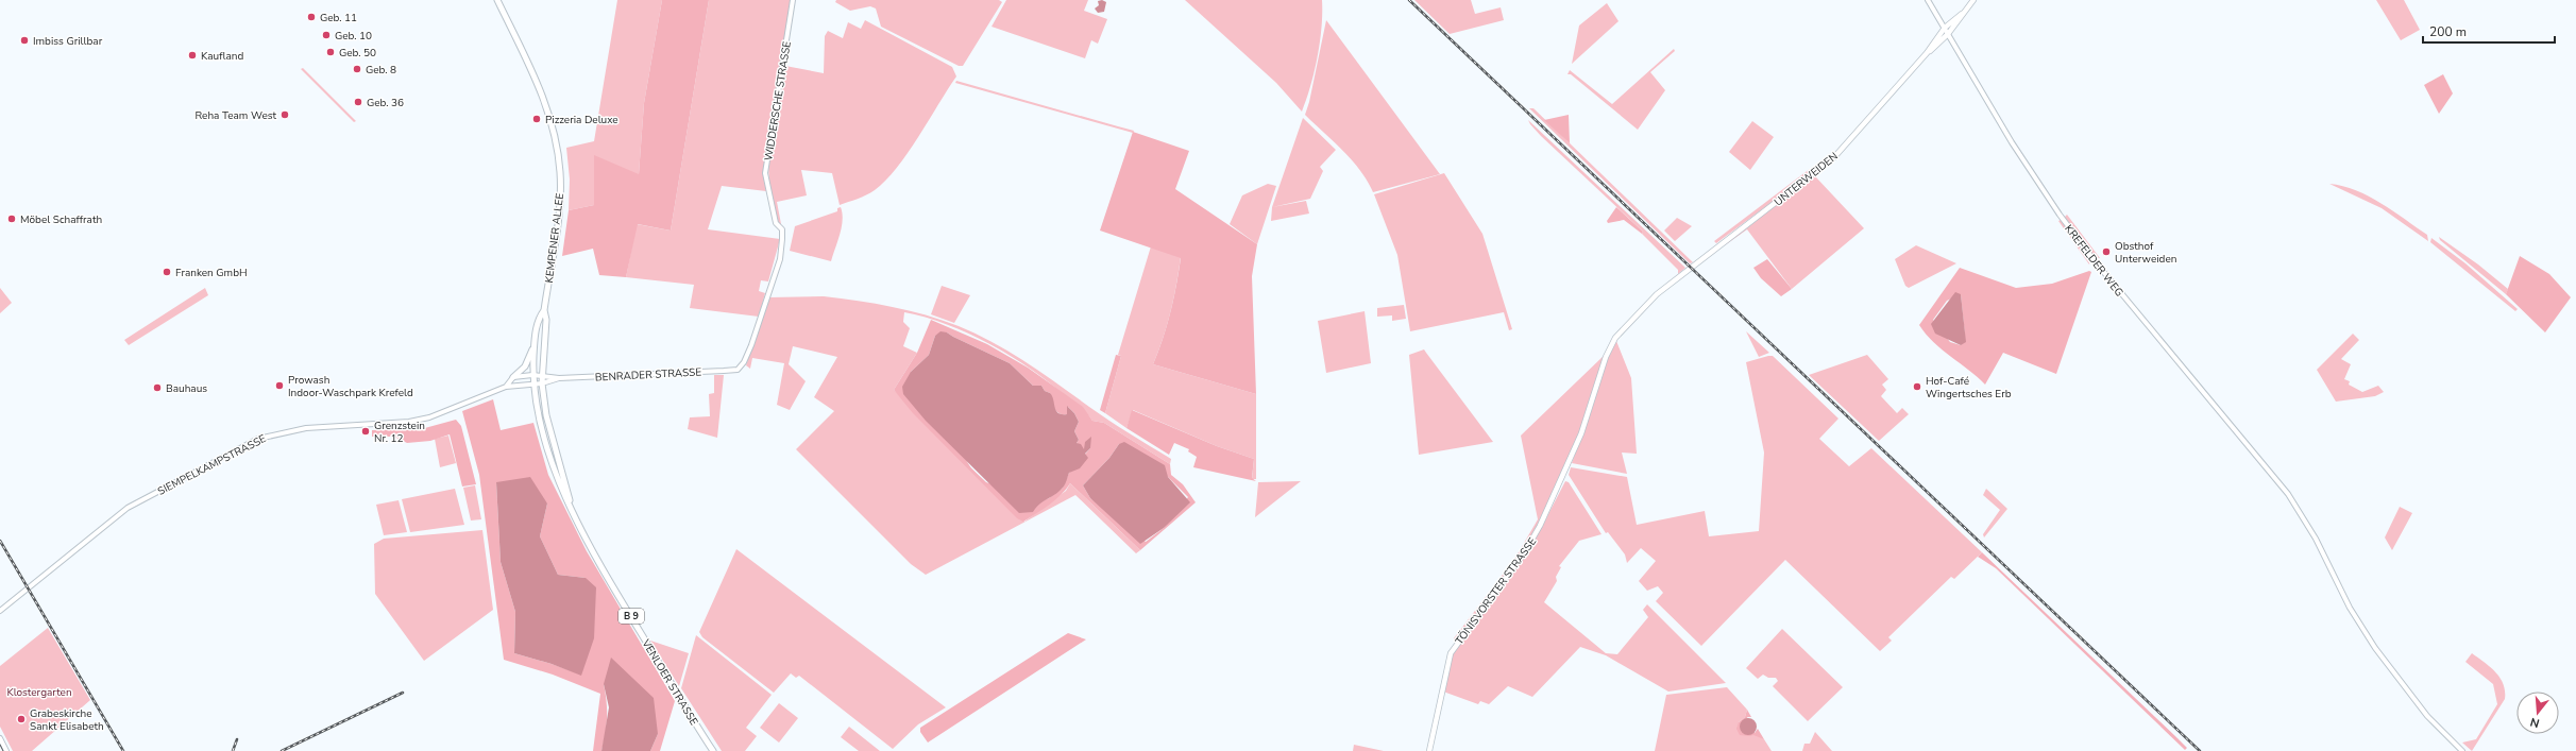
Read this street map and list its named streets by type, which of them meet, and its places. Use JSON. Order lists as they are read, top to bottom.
{
  "streets": {
    "main road": [
      "UNTERWEIDEN",
      "KEMPENER ALLEE",
      "TÖNISVORSTER STRASSE",
      "B 9",
      "VENLOER STRASSE"
    ],
    "street": [
      "WIDDERSCHE STRASSE",
      "KREFELDER WEG",
      "BENRADER STRASSE",
      "SIEMPELKAMPSTRASSE"
    ]
  },
  "crossings": [
    ["WIDDERSCHE STRASSE", "BENRADER STRASSE"],
    ["UNTERWEIDEN", "KREFELDER WEG"],
    ["UNTERWEIDEN", "TÖNISVORSTER STRASSE"],
    ["KEMPENER ALLEE", "BENRADER STRASSE"],
    ["KEMPENER ALLEE", "SIEMPELKAMPSTRASSE"],
    ["KEMPENER ALLEE", "VENLOER STRASSE"],
    ["BENRADER STRASSE", "SIEMPELKAMPSTRASSE"],
    ["BENRADER STRASSE", "VENLOER STRASSE"],
    ["SIEMPELKAMPSTRASSE", "VENLOER STRASSE"]
  ],
  "parks": ["Klostergarten"],
  "places": [
    "Geb. 11",
    "Geb. 10",
    "Imbiss Grillbar",
    "Geb. 50",
    "Kaufland",
    "Geb. 8",
    "Geb. 36",
    "Reha Team West",
    "Pizzeria Deluxe",
    "Möbel Schaffrath",
    "Obsthof Unterweiden",
    "Franken GmbH",
    "Prowash Indoor-Waschpark Krefeld",
    "Hof-Café Wingertsches Erb",
    "Bauhaus",
    "Grenzstein Nr. 12",
    "Grabeskirche Sankt Elisabeth"
  ],
  "scale_bar": "200 m",
  "north": "bottom"
}
